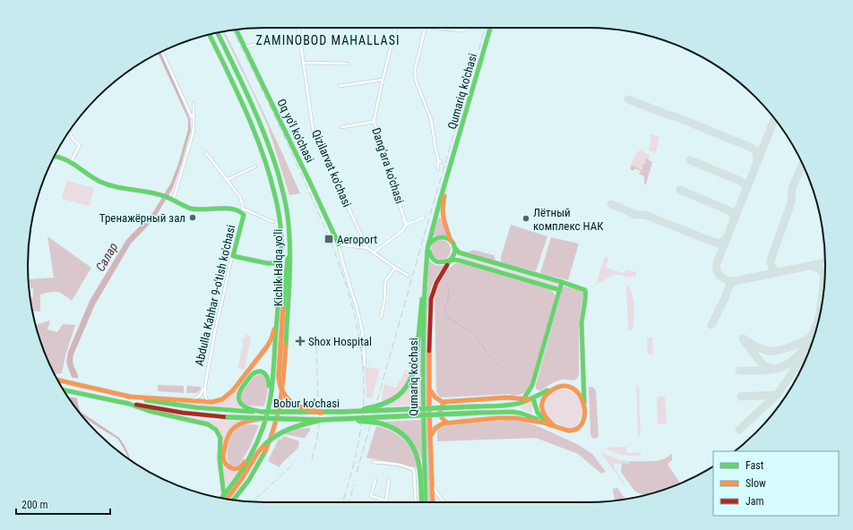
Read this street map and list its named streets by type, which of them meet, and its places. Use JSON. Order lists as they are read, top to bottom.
{
  "streets": {
    "main road": [
      "Qumariq ko'chasi",
      "Oq yo'l ko'chasi",
      "Kichik Halqa yo'li",
      "Abdulla Kahhar 9-o'tish ko'chasi",
      "Bobur ko'chasi"
    ],
    "street": ["Dang'ara ko'chasi", "Qizilarvat ko'chasi"]
  },
  "districts": ["ZAMINOBOD MAHALLASI"],
  "water": ["Салар"],
  "places": {
    "other": ["Тренажёрный зал", "Лётный комплекс НАК"],
    "transit": ["Aeroport"],
    "health": ["Shox Hospital"]
  },
  "legend": ["Fast", "Slow", "Jam"],
  "scale_bar": "200 m"
}
